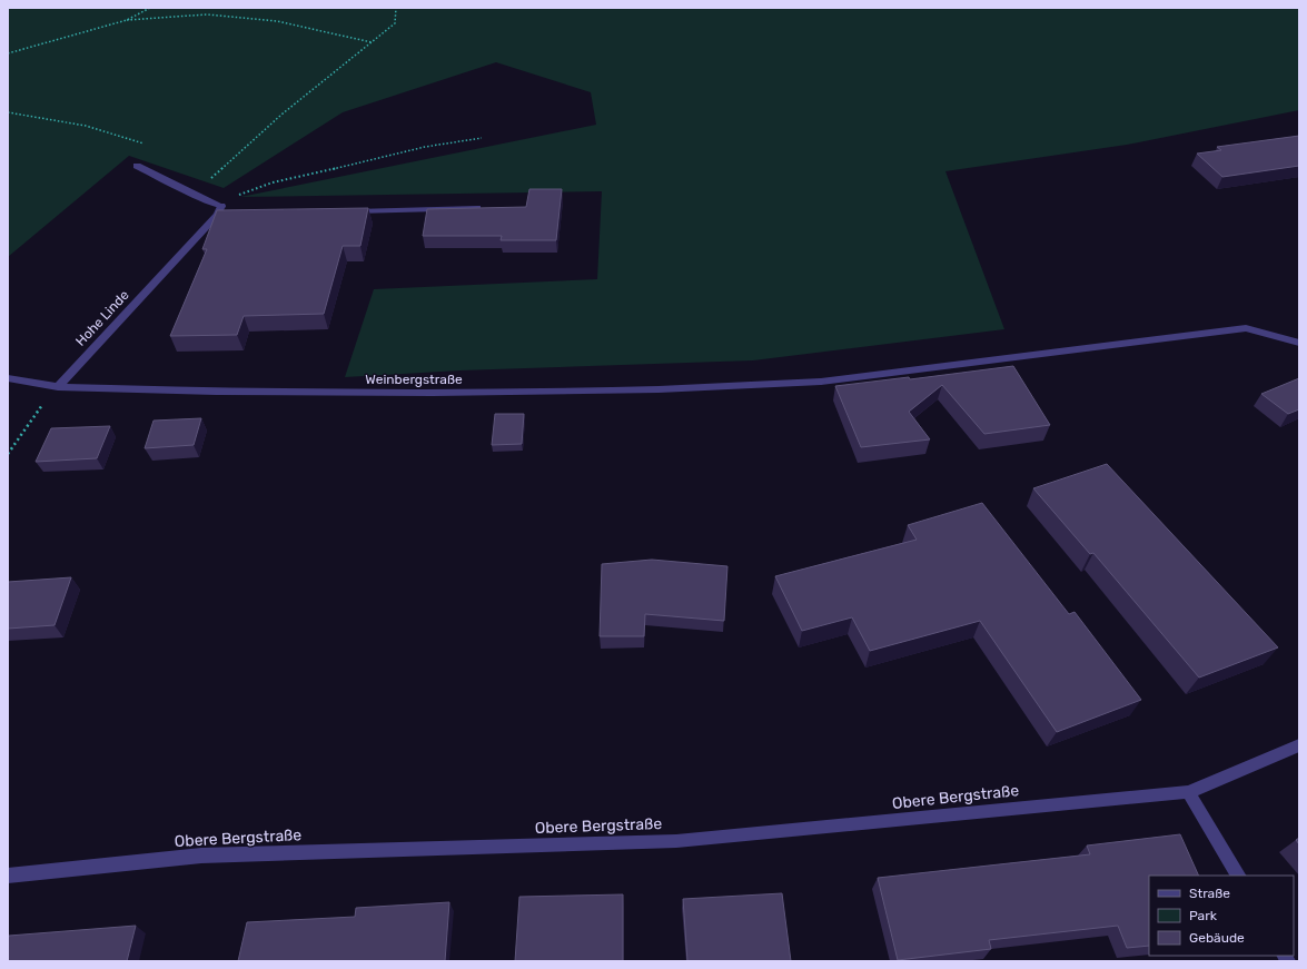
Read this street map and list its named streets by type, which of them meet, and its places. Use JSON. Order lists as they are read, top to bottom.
{
  "streets": {
    "street": ["Hohe Linde", "Weinbergstraße", "Obere Bergstraße"]
  },
  "crossings": [
    ["Hohe Linde", "Weinbergstraße"]
  ],
  "legend": ["Straße", "Park", "Gebäude"]
}
